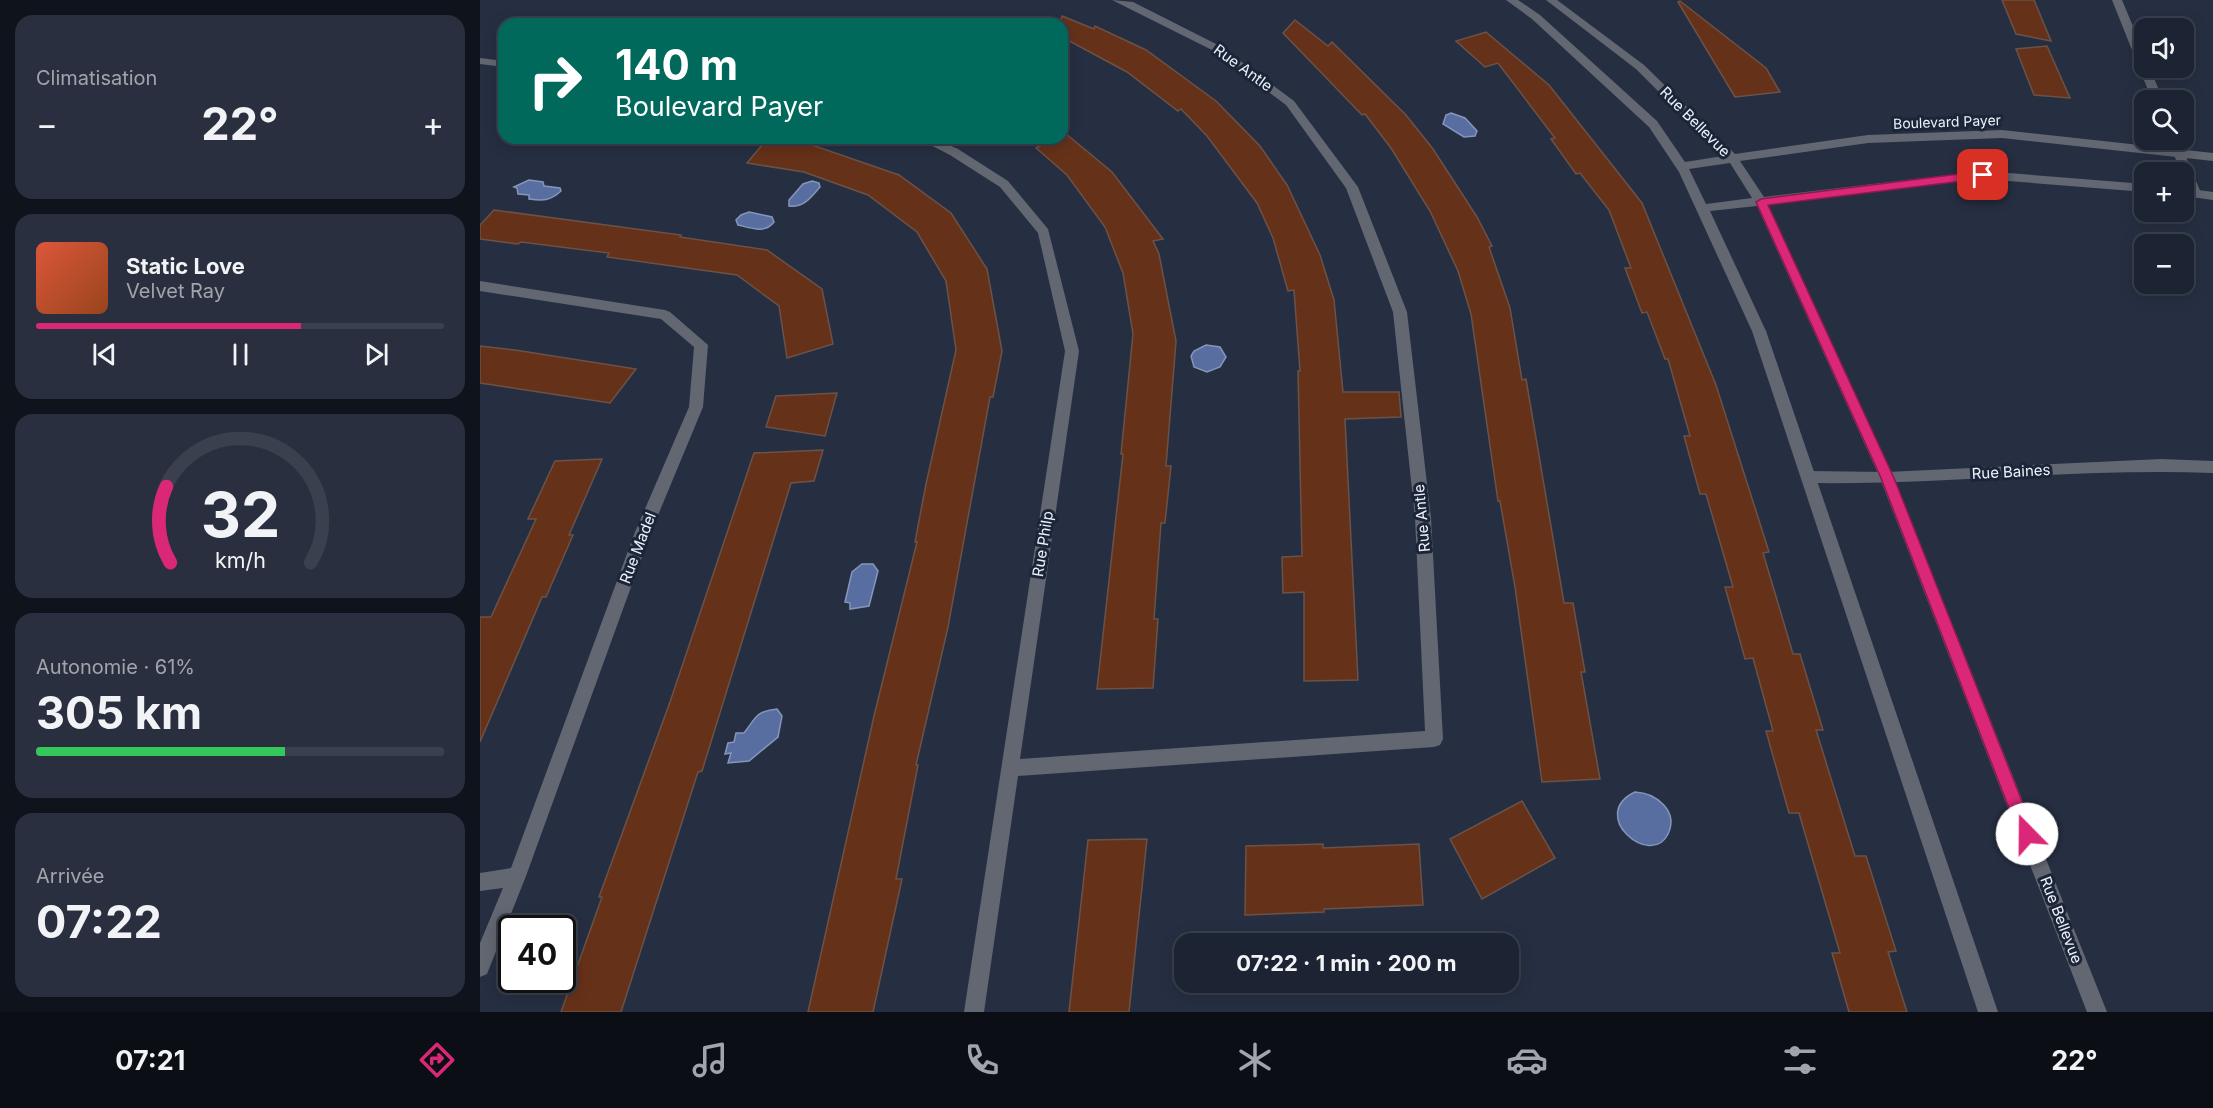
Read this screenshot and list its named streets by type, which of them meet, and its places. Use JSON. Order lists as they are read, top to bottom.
{
  "streets": {
    "street": [
      "Rue Antle",
      "Rue Bellevue",
      "Boulevard Payer",
      "Rue Baines",
      "Rue Philp",
      "Rue Madel"
    ]
  },
  "crossings": [
    ["Rue Antle", "Rue Philp"],
    ["Rue Bellevue", "Boulevard Payer"],
    ["Rue Bellevue", "Rue Baines"]
  ],
  "page": {
    "tile": [
      "Climatisation",
      ["Autonomie · 61%", "305 km"],
      ["Arrivée", "07:22"]
    ],
    "map_buttons": ["+", "−"],
    "turn": ["140 m", "Boulevard Payer"],
    "heat": ["−", "22°", "+"],
    "song": ["Static Love", "Velvet Ray"],
    "limit": "40",
    "trip": "07:22 · 1 min · 200 m",
    "tabs": ["07:21", "22°"],
    "gauge": ["32", "km/h"]
  }
}
